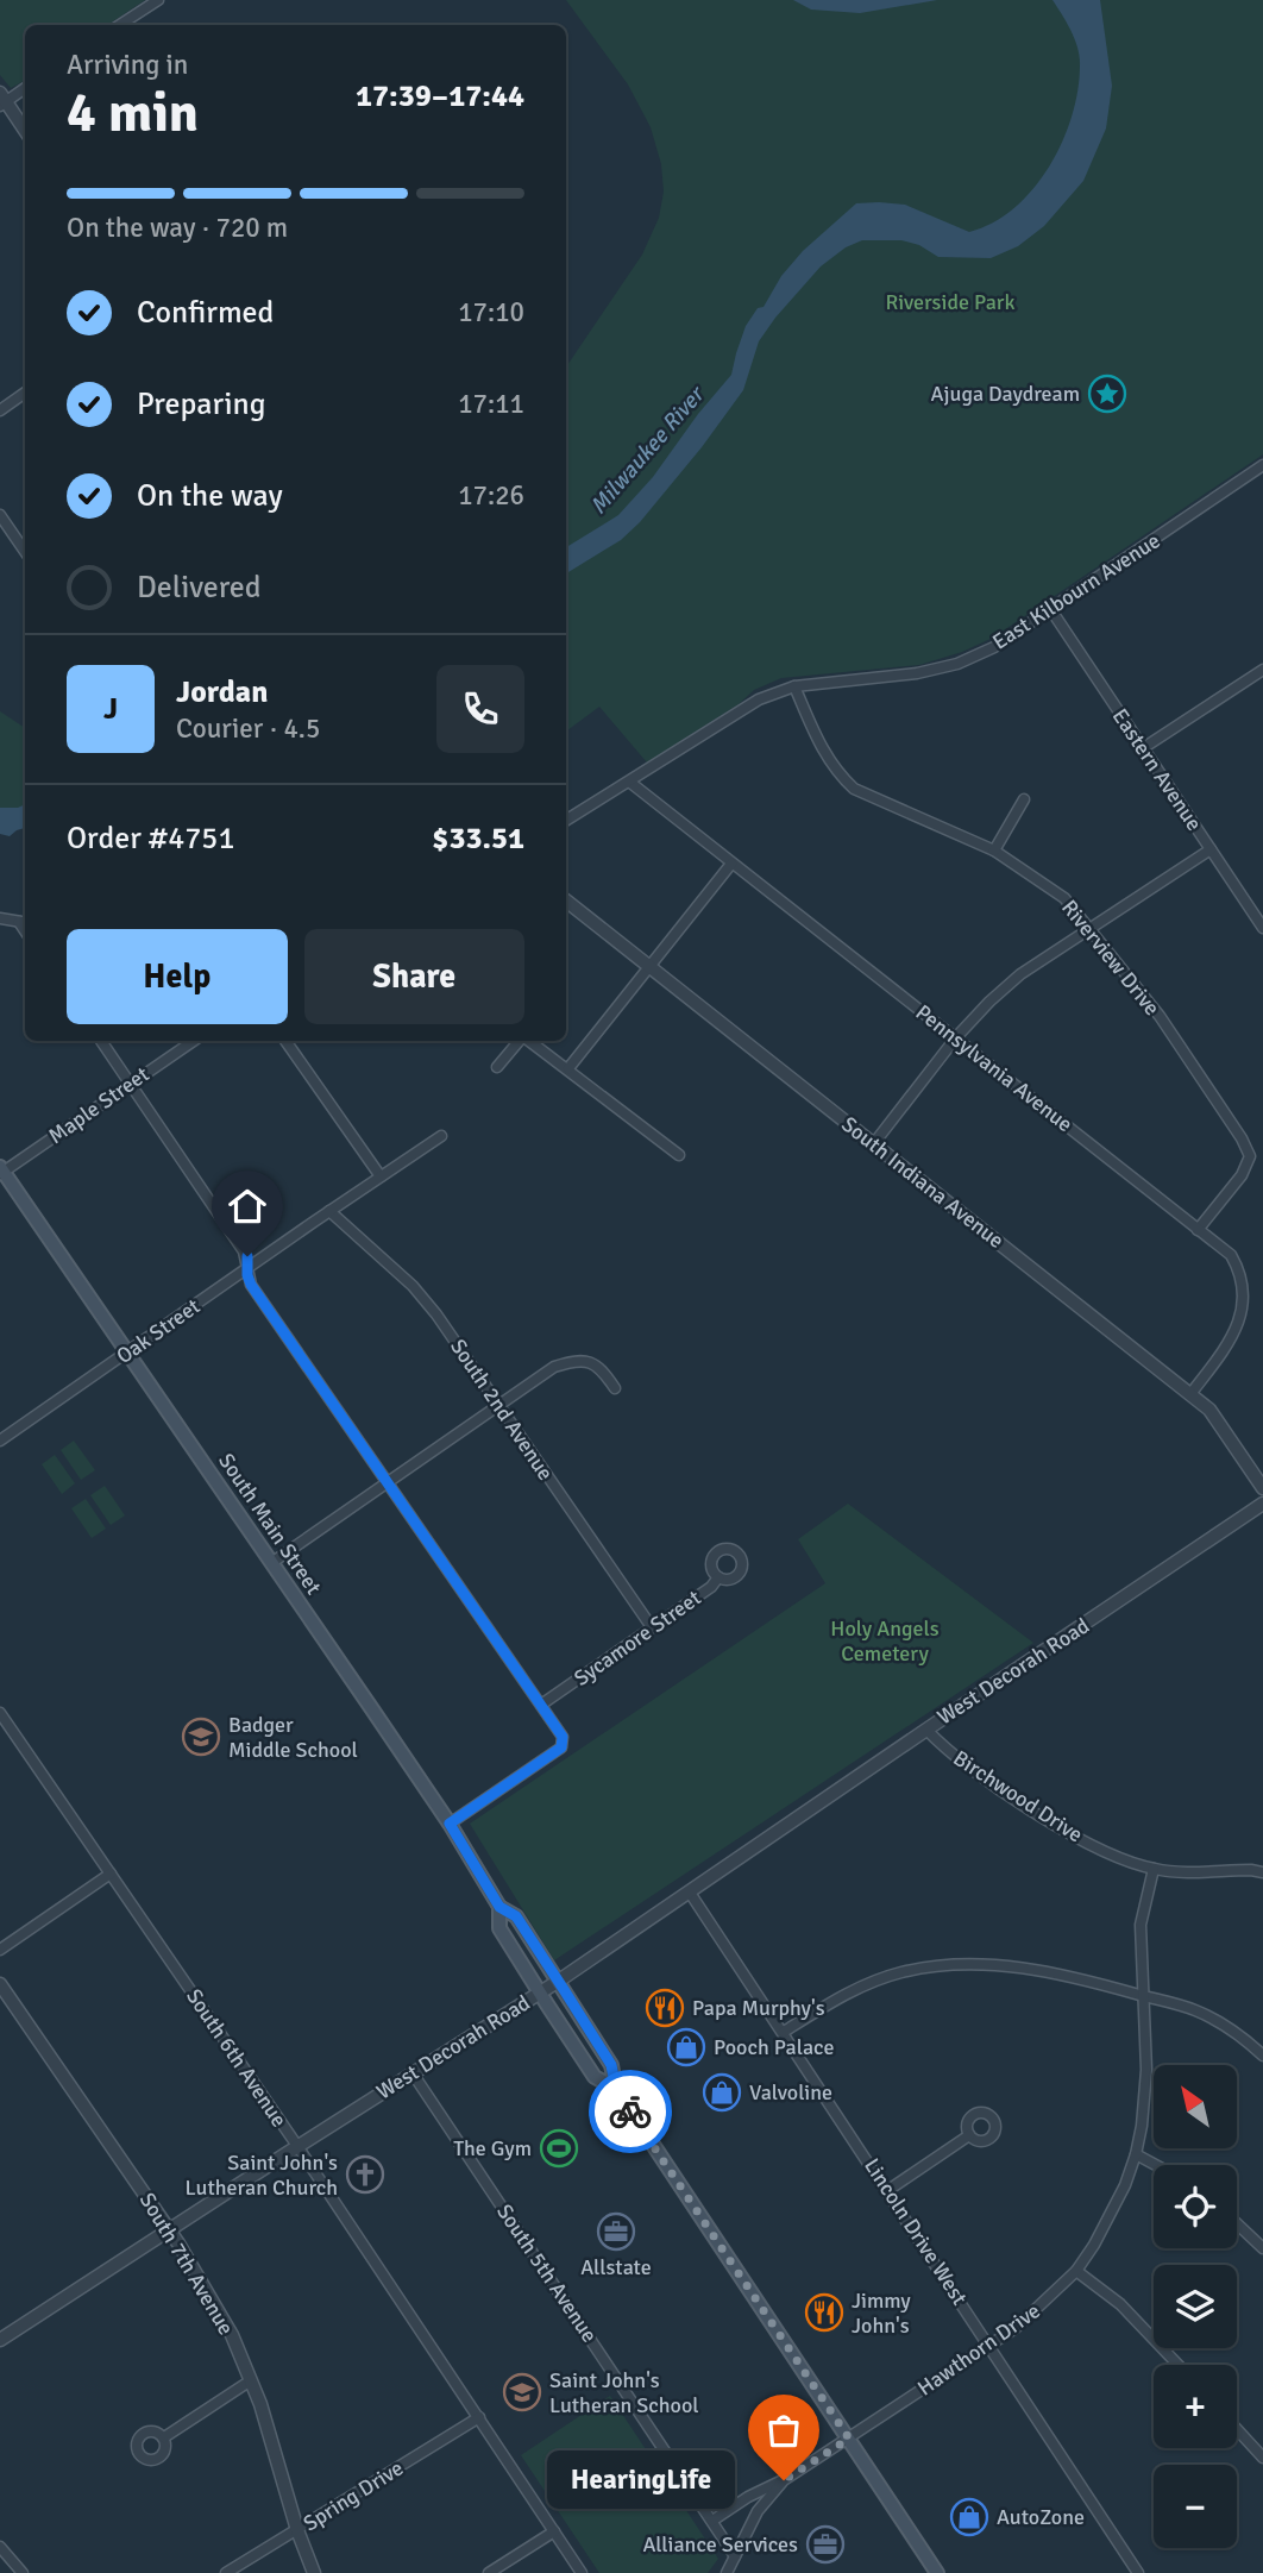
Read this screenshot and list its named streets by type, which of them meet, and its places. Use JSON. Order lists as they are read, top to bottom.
{
  "streets": {
    "main road": ["South Main Street"],
    "street": [
      "East Kilbourn Avenue",
      "Eastern Avenue",
      "Riverview Drive",
      "Pennsylvania Avenue",
      "Maple Street",
      "South Indiana Avenue",
      "Oak Street",
      "South 2nd Avenue",
      "Sycamore Street",
      "West Decorah Road",
      "Birchwood Drive",
      "South 6th Avenue",
      "Lincoln Drive West",
      "South 7th Avenue",
      "South 5th Avenue",
      "Hawthorn Drive",
      "Spring Drive"
    ]
  },
  "crossings": [
    ["East Kilbourn Avenue", "Eastern Avenue"],
    ["East Kilbourn Avenue", "Riverview Drive"],
    ["East Kilbourn Avenue", "Pennsylvania Avenue"],
    ["Riverview Drive", "Pennsylvania Avenue"],
    ["Pennsylvania Avenue", "South Indiana Avenue"],
    ["Maple Street", "South Main Street"],
    ["Oak Street", "South 2nd Avenue"],
    ["Oak Street", "South Main Street"],
    ["South 2nd Avenue", "Sycamore Street"],
    ["South Main Street", "West Decorah Road"],
    ["South Main Street", "Hawthorn Drive"],
    ["West Decorah Road", "Birchwood Drive"],
    ["West Decorah Road", "South 6th Avenue"],
    ["West Decorah Road", "Lincoln Drive West"],
    ["West Decorah Road", "South 7th Avenue"],
    ["West Decorah Road", "South 5th Avenue"],
    ["Birchwood Drive", "Hawthorn Drive"],
    ["South 6th Avenue", "Spring Drive"],
    ["Lincoln Drive West", "Hawthorn Drive"],
    ["South 7th Avenue", "Spring Drive"],
    ["South 5th Avenue", "Hawthorn Drive"]
  ],
  "water": ["Milwaukee River"],
  "parks": ["Riverside Park", "Holy Angels Cemetery"],
  "places": {
    "place": ["Ajuga Daydream"],
    "school or university": ["Badger Middle School", "Saint John's Lutheran School"],
    "restaurant": ["Papa Murphy's", "Jimmy John's"],
    "shop": ["Pooch Palace", "Valvoline", "AutoZone"],
    "sports": ["The Gym"],
    "church": ["Saint John's Lutheran Church"],
    "office": ["Allstate", "Alliance Services"],
    "other": ["HearingLife"]
  },
  "north": "top left",
  "page": {
    "heading": ["4 min", "Arriving in", "17:39–17:44"],
    "panel": [
      "Jordan",
      "Courier · 4.5",
      "Order #4751",
      "$33.51"
    ],
    "bar": "On the way · 720 m",
    "list": [
      ["Confirmed", "17:10"],
      ["Preparing", "17:11"],
      ["On the way", "17:26"],
      "Delivered"
    ],
    "round": "J",
    "buttons": ["Help", "Share"],
    "map_buttons": ["+", "−"],
    "bubble": "HearingLife"
  }
}
